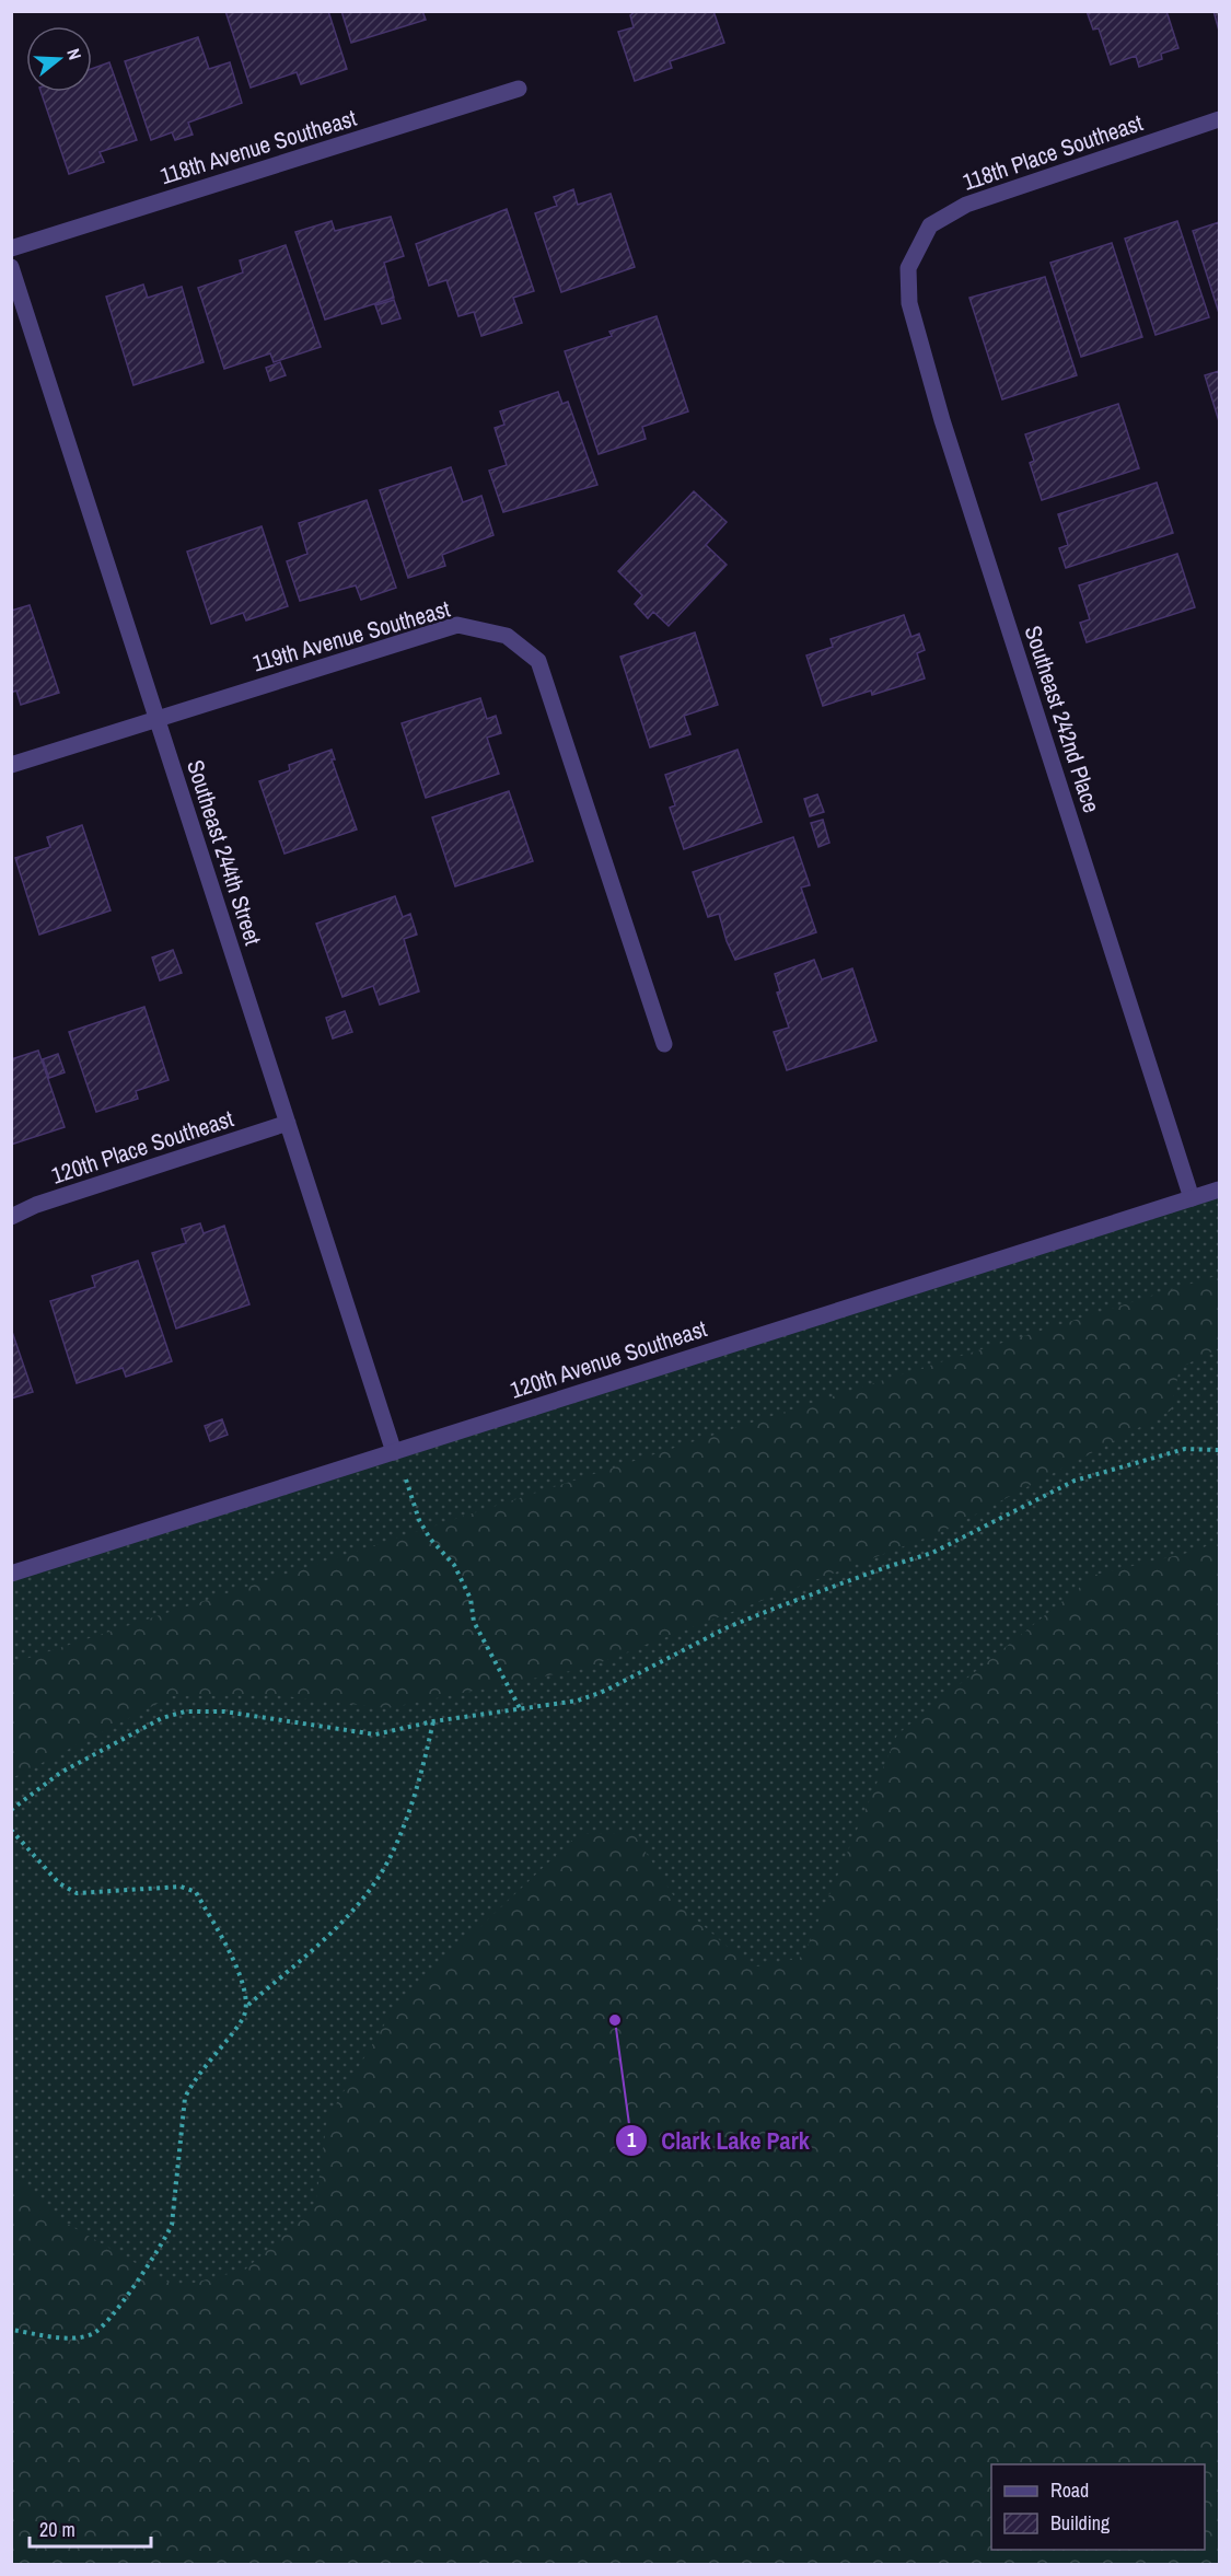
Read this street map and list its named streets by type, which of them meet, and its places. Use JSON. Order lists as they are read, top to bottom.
{
  "streets": {
    "street": [
      "118th Avenue Southeast",
      "118th Place Southeast",
      "119th Avenue Southeast",
      "Southeast 242nd Place",
      "Southeast 244th Street",
      "120th Place Southeast",
      "120th Avenue Southeast"
    ]
  },
  "crossings": [
    ["118th Place Southeast", "Southeast 242nd Place"],
    ["119th Avenue Southeast", "Southeast 244th Street"],
    ["Southeast 242nd Place", "120th Avenue Southeast"],
    ["Southeast 244th Street", "120th Place Southeast"],
    ["Southeast 244th Street", "120th Avenue Southeast"]
  ],
  "places": ["Clark Lake Park"],
  "legend": ["Road", "Building"],
  "scale_bar": "20 m",
  "north": "right"
}
